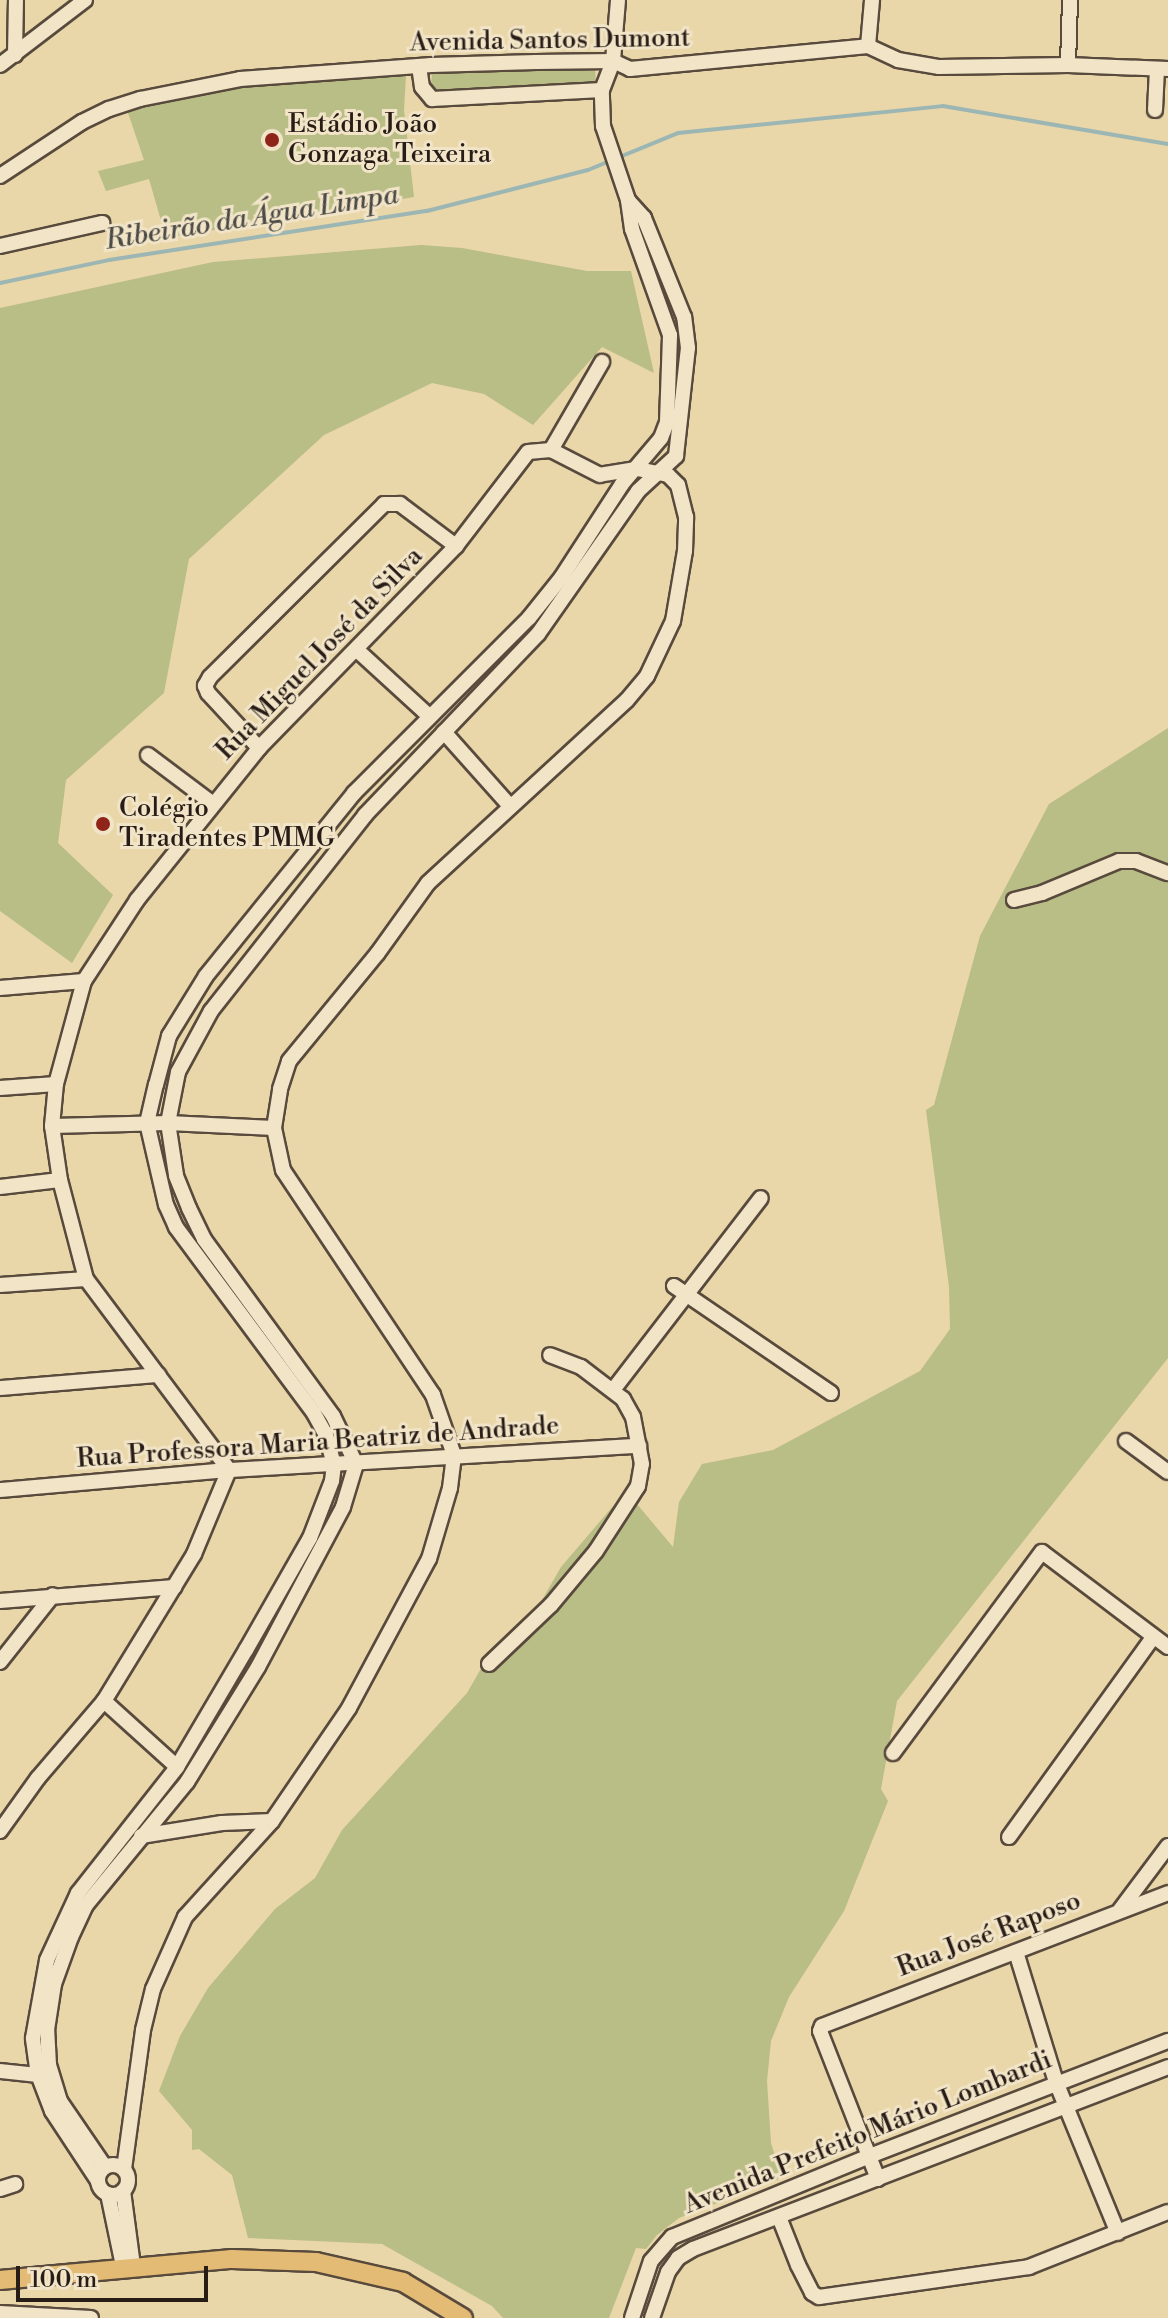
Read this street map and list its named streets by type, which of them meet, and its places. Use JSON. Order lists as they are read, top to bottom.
{
  "streets": {
    "street": [
      "Avenida Santos Dumont",
      "Rua Miguel José da Silva",
      "Rua Professora Maria Beatriz de Andrade",
      "Rua José Raposo",
      "Avenida Prefeito Mário Lombardi"
    ]
  },
  "crossings": [
    ["Rua Miguel José da Silva", "Rua Professora Maria Beatriz de Andrade"],
    ["Rua José Raposo", "Avenida Prefeito Mário Lombardi"]
  ],
  "water": ["Ribeirão da Água Limpa"],
  "places": ["Estádio João Gonzaga Teixeira", "Colégio Tiradentes PMMG"],
  "scale_bar": "100 m"
}
